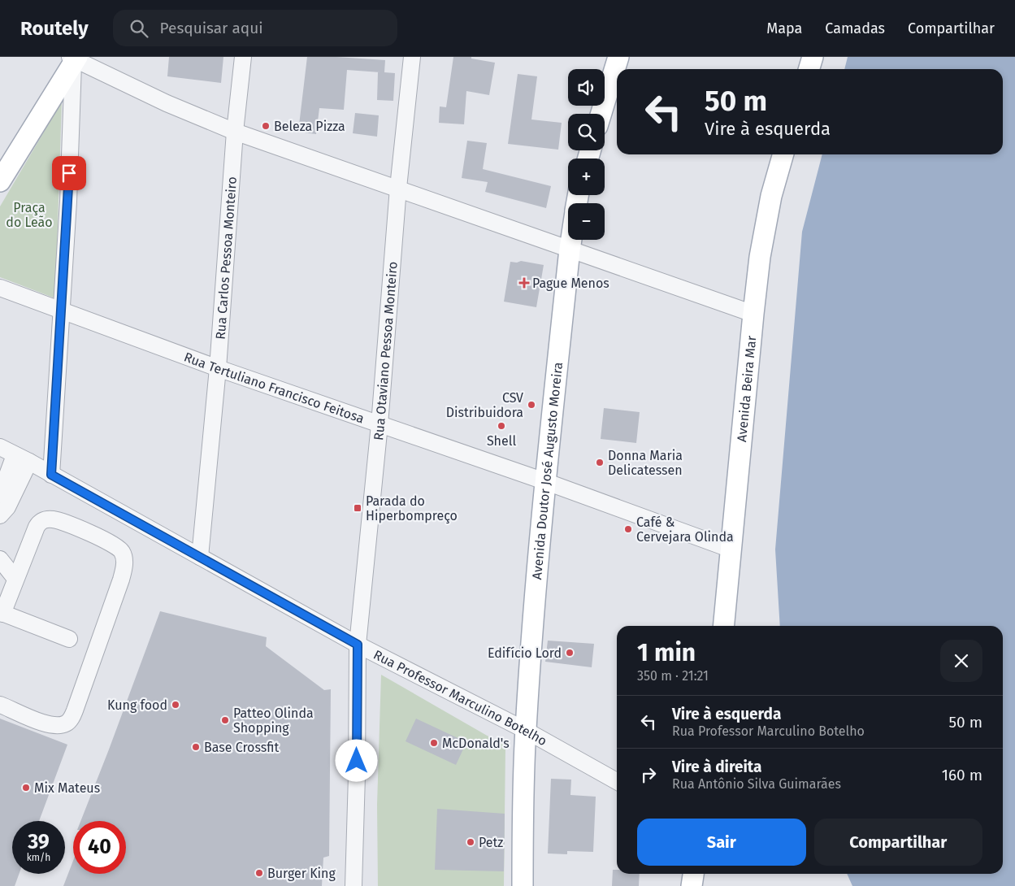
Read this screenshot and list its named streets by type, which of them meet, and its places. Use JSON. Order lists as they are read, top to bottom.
{
  "streets": {
    "main road": ["Avenida Beira Mar", "Avenida Doutor José Augusto Moreira"],
    "street": [
      "Rua Carlos Pessoa Monteiro",
      "Rua Otaviano Pessoa Monteiro",
      "Rua Tertuliano Francisco Feitosa",
      "Rua Professor Marculino Botelho"
    ]
  },
  "crossings": [
    ["Rua Carlos Pessoa Monteiro", "Rua Tertuliano Francisco Feitosa"],
    ["Rua Carlos Pessoa Monteiro", "Rua Professor Marculino Botelho"],
    ["Rua Otaviano Pessoa Monteiro", "Rua Tertuliano Francisco Feitosa"],
    ["Rua Otaviano Pessoa Monteiro", "Rua Professor Marculino Botelho"],
    ["Rua Tertuliano Francisco Feitosa", "Avenida Beira Mar"],
    ["Rua Tertuliano Francisco Feitosa", "Avenida Doutor José Augusto Moreira"],
    ["Avenida Doutor José Augusto Moreira", "Rua Professor Marculino Botelho"]
  ],
  "parks": ["Praça do Leão"],
  "places": {
    "other": [
      "Beleza Pizza",
      "CSV Distribuidora",
      "Shell",
      "Donna Maria Delicatessen",
      "Café & Cervejara Olinda",
      "Edifício Lord",
      "Kung food",
      "Patteo Olinda Shopping",
      "McDonald's",
      "Base Crossfit",
      "Mix Mateus",
      "Petz",
      "Burger King"
    ],
    "health": ["Pague Menos"],
    "transit": ["Parada do Hiperbompreço"]
  },
  "page": {
    "header": "Routely",
    "search": "Pesquisar aqui",
    "nav": ["Mapa", "Camadas", "Compartilhar"],
    "map_buttons": ["+", "−"],
    "turn": ["50 m", "Vire à esquerda"],
    "heading": ["1 min", "350 m · 21:21"],
    "list": [
      {
        "name": "Vire à esquerda",
        "note": "Rua Professor Marculino Botelho",
        "value": "50 m"
      },
      {
        "name": "Vire à direita",
        "note": "Rua Antônio Silva Guimarães",
        "value": "160 m"
      }
    ],
    "buttons": ["Sair", "Compartilhar"],
    "speed": "39 km/h",
    "limit": "40"
  }
}
